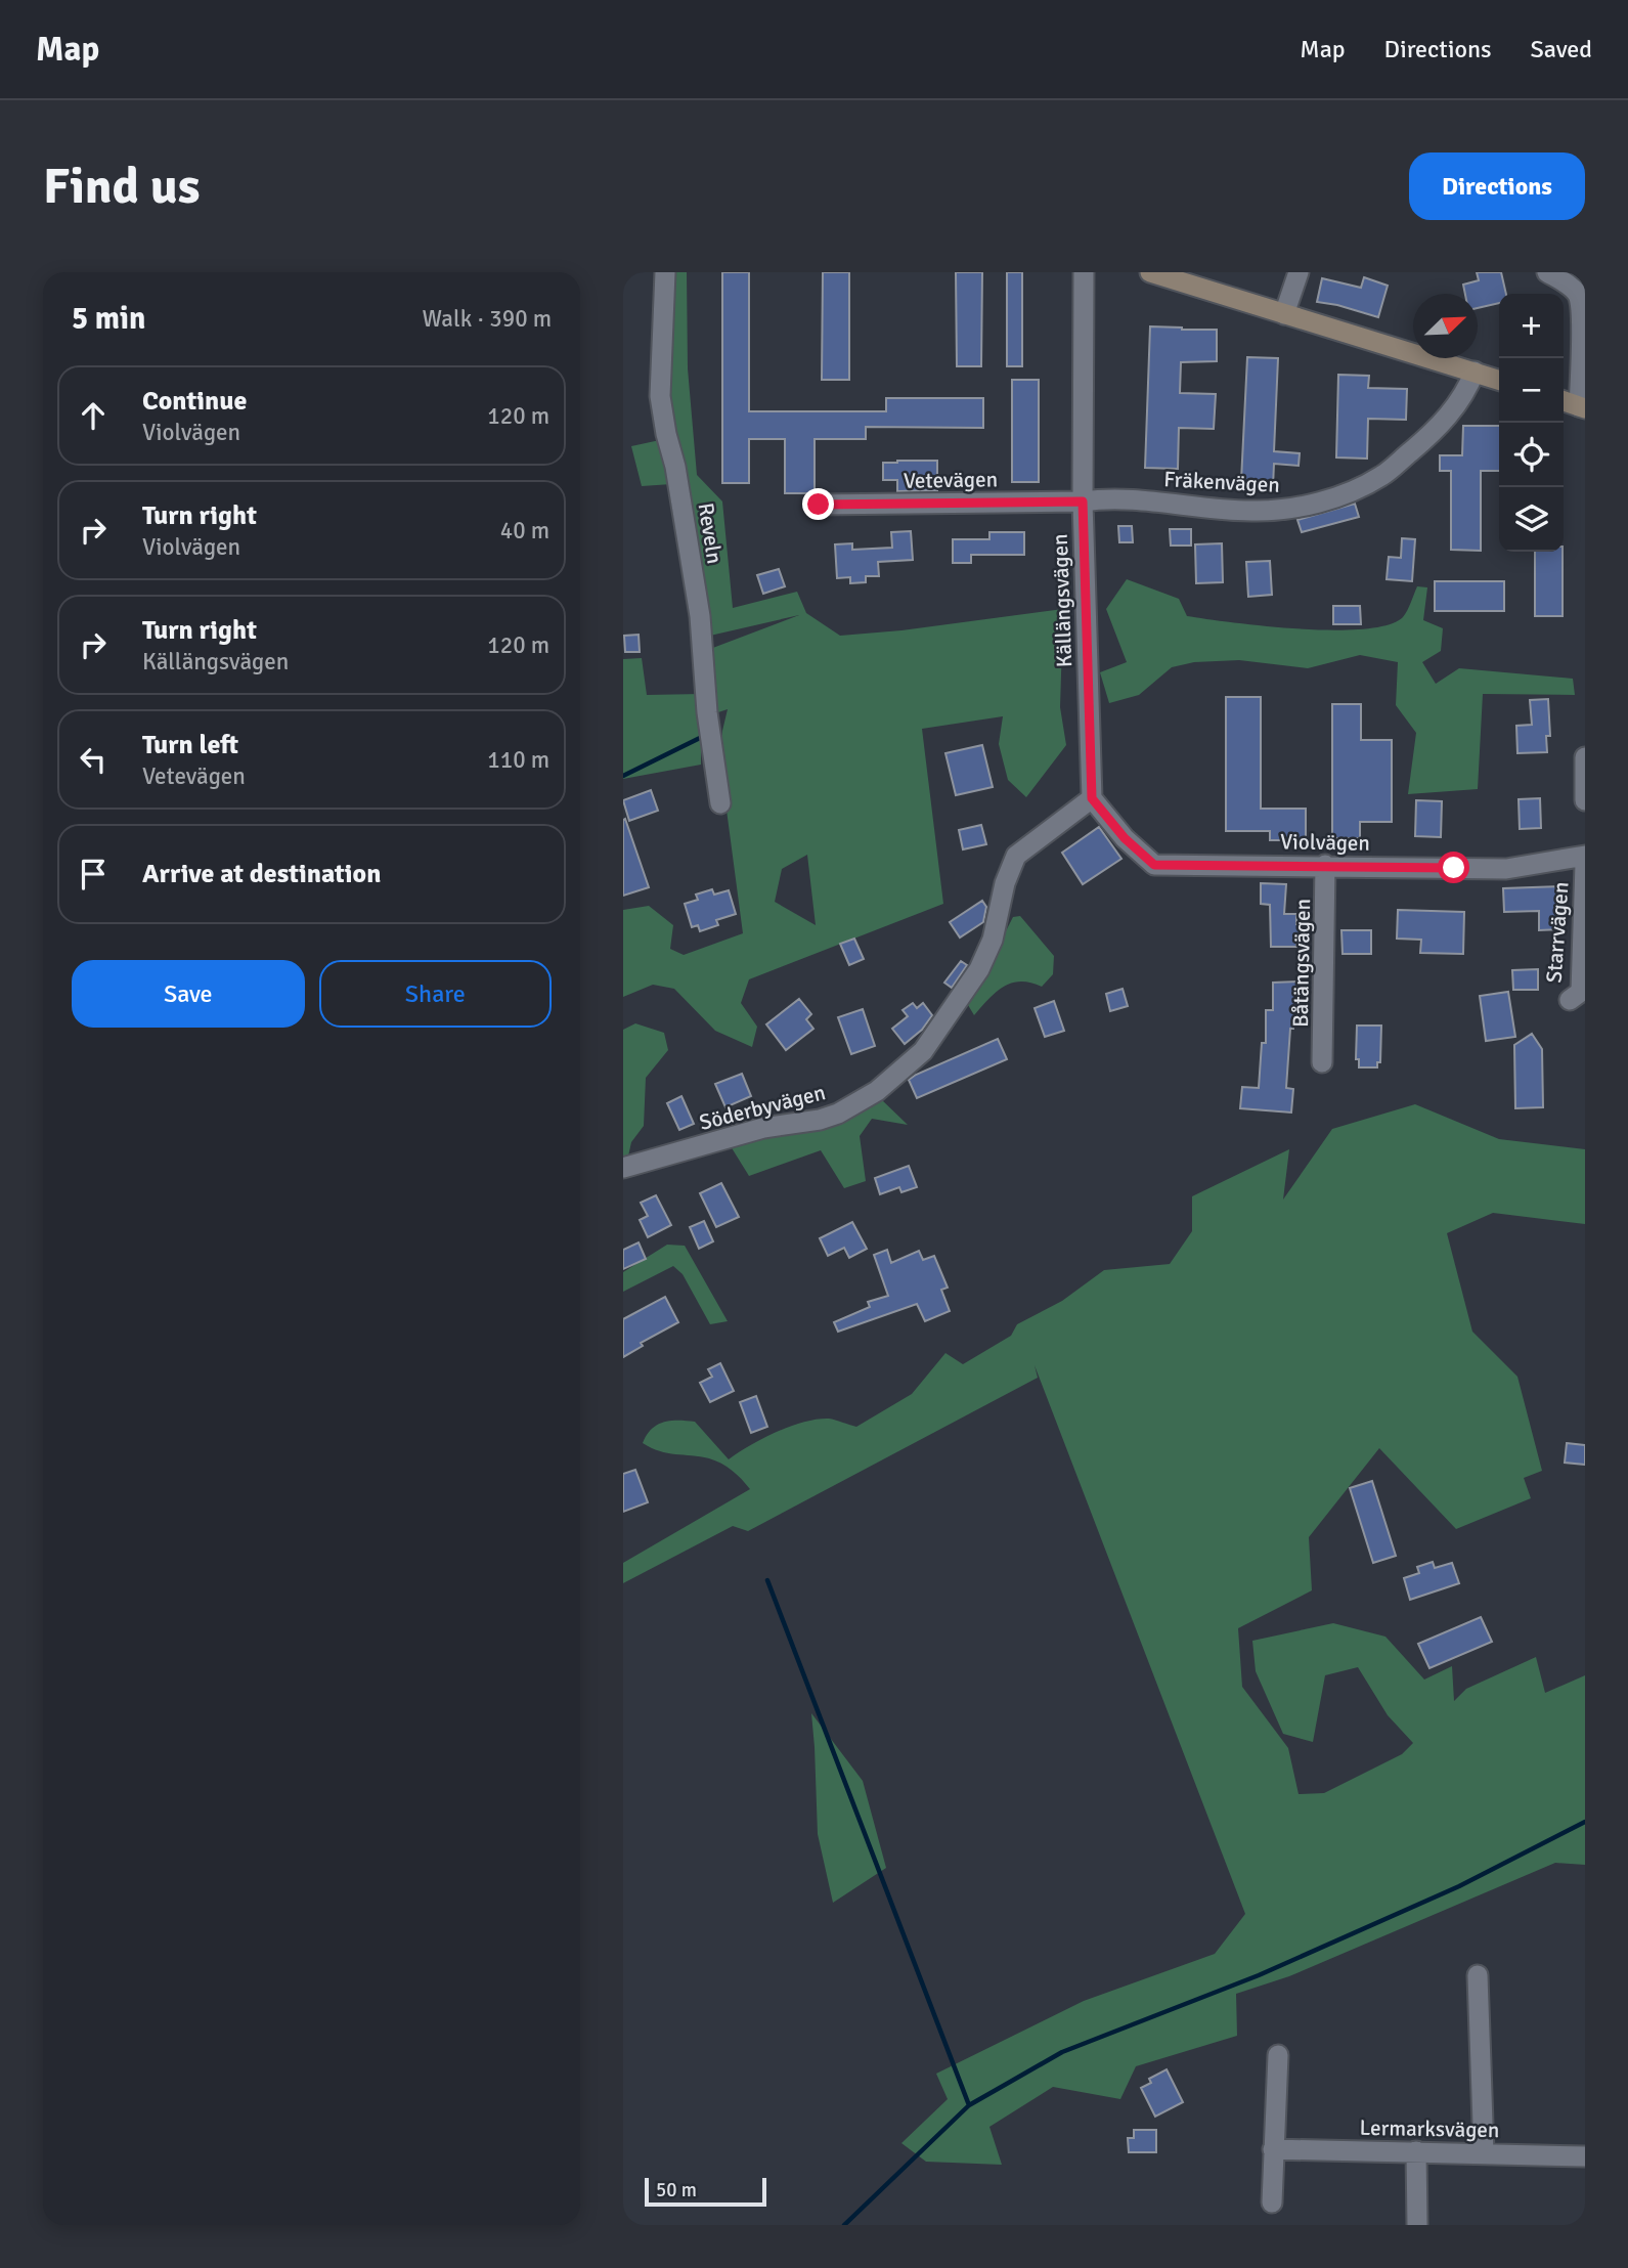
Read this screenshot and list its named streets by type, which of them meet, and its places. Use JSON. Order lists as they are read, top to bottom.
{
  "streets": {
    "street": [
      "Vetevägen",
      "Fräkenvägen",
      "Reveln",
      "Källängsvägen",
      "Violvägen",
      "Starrvägen",
      "Båtängsvägen",
      "Söderbyvägen",
      "Lermarksvägen"
    ]
  },
  "crossings": [
    ["Vetevägen", "Fräkenvägen"],
    ["Vetevägen", "Källängsvägen"],
    ["Fräkenvägen", "Källängsvägen"],
    ["Källängsvägen", "Violvägen"],
    ["Källängsvägen", "Söderbyvägen"],
    ["Violvägen", "Båtängsvägen"],
    ["Violvägen", "Söderbyvägen"]
  ],
  "scale_bar": "50 m",
  "north": "top right",
  "page": {
    "header": "Map",
    "nav": ["Map", "Directions", "Saved"],
    "buttons": [
      "Directions",
      ["Save", "Share"]
    ],
    "title": "Find us",
    "heading": ["5 min", "Walk · 390 m"],
    "map_buttons": ["+", "−"],
    "list": [
      ["Continue", "Violvägen", "120 m"],
      ["Turn right", "Violvägen", "40 m"],
      ["Turn right", "Källängsvägen", "120 m"],
      ["Turn left", "Vetevägen", "110 m"],
      "Arrive at destination"
    ],
    "scale": "50 m"
  }
}
